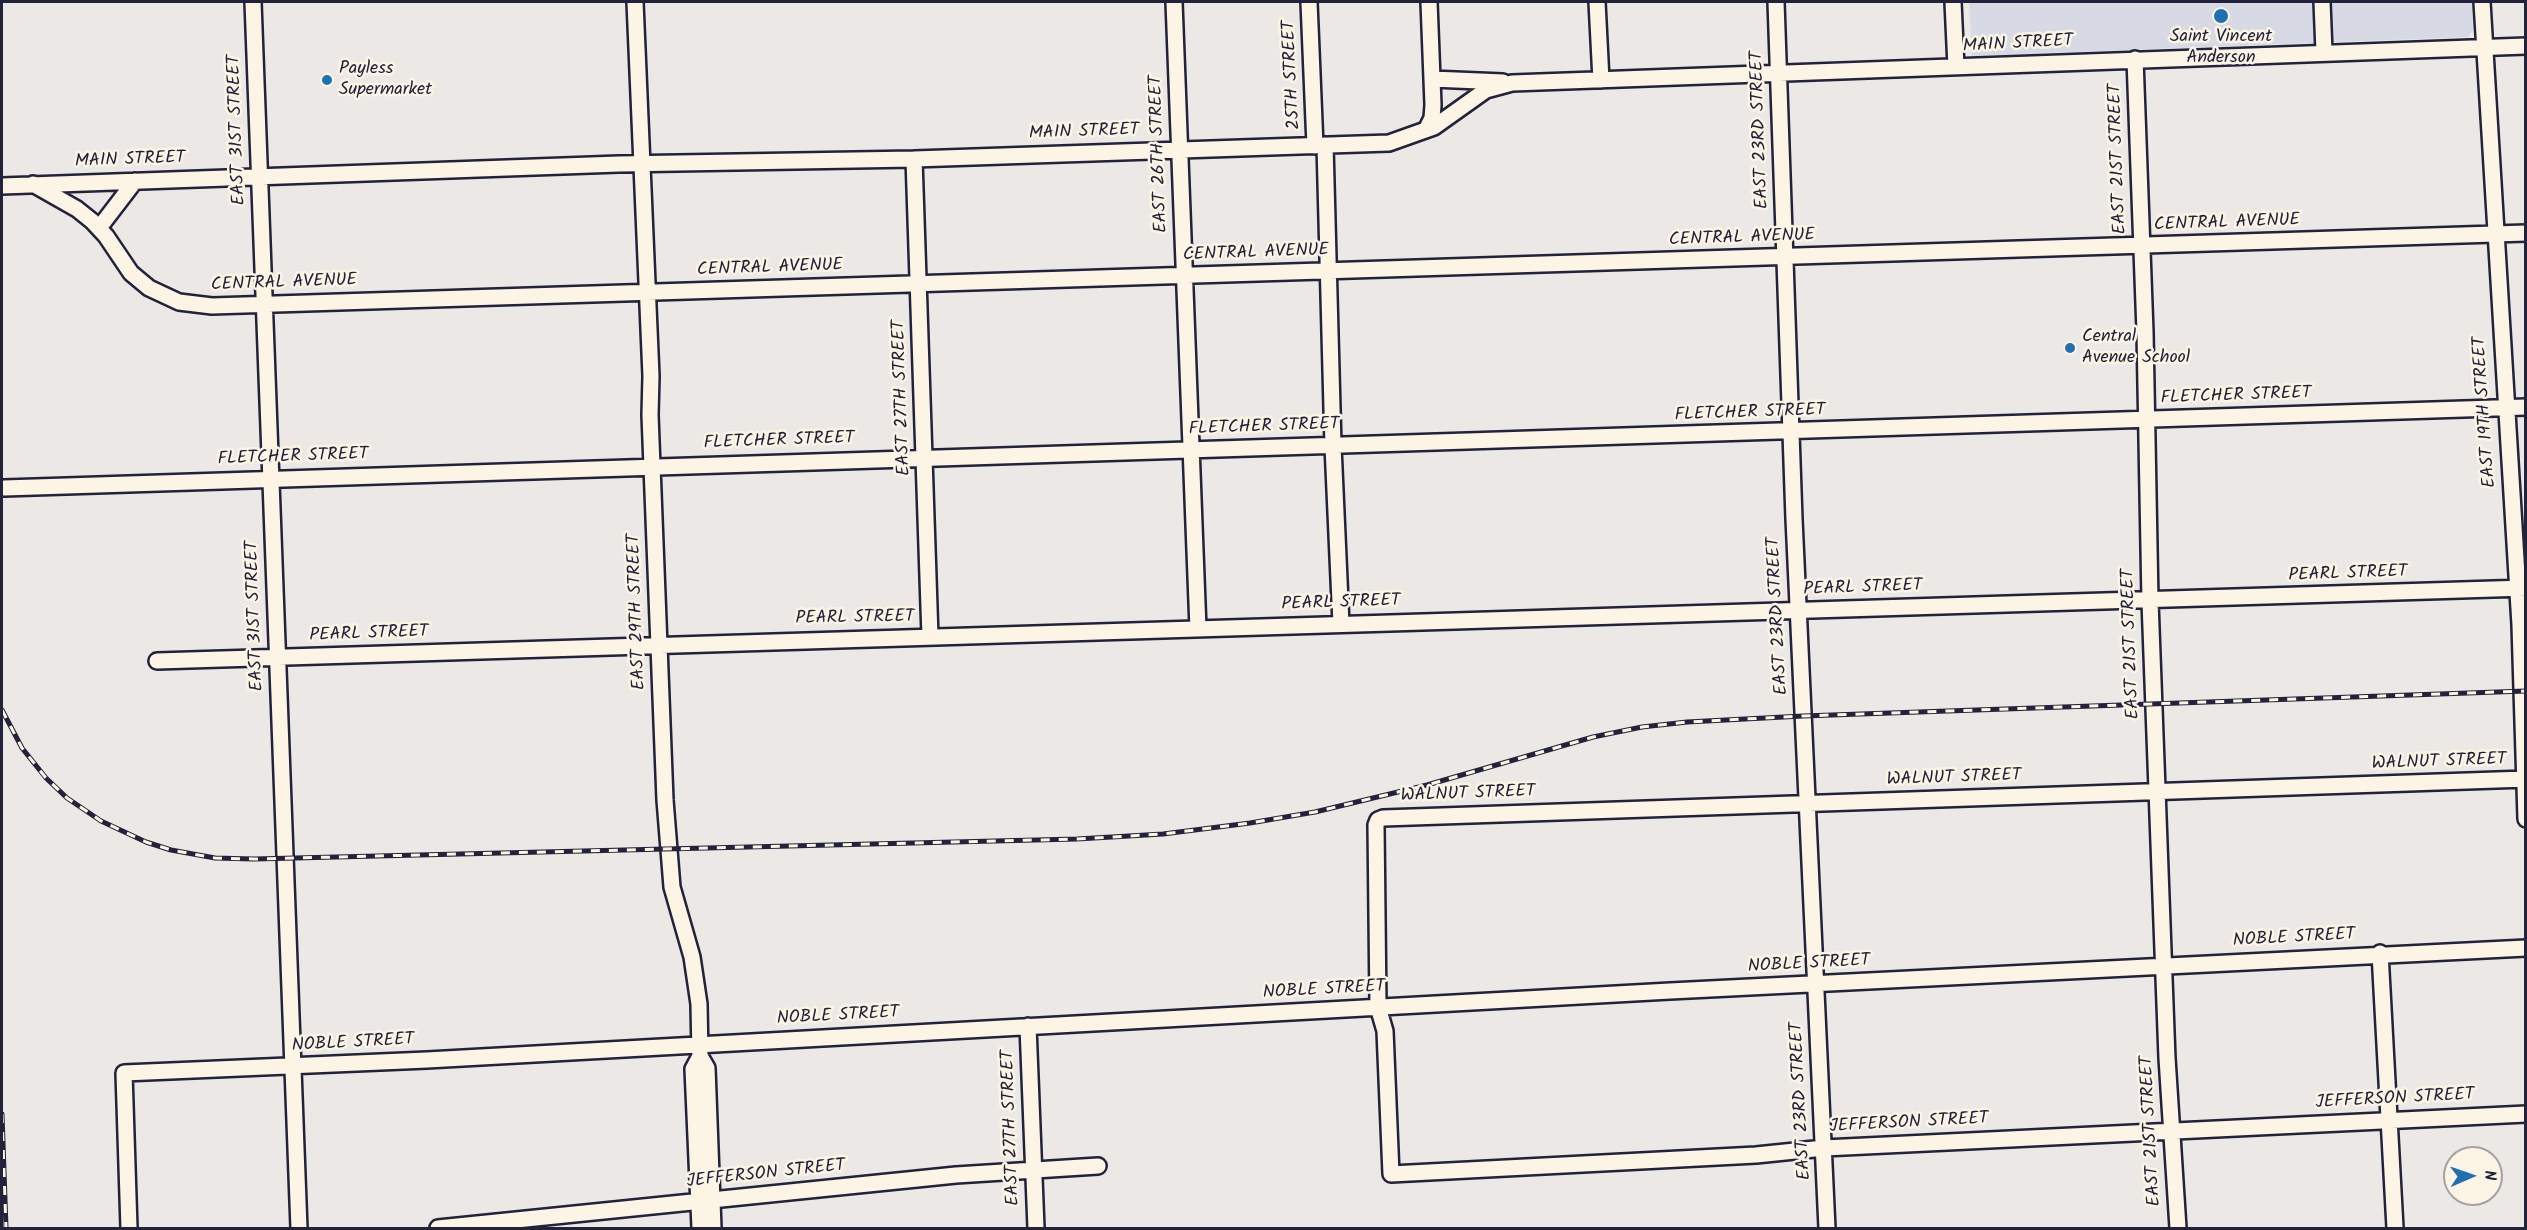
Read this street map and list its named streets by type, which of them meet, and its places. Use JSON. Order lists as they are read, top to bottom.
{
  "streets": {
    "street": [
      "MAIN STREET",
      "25TH STREET",
      "EAST 31ST STREET",
      "EAST 23RD STREET",
      "EAST 26TH STREET",
      "EAST 21ST STREET",
      "CENTRAL AVENUE",
      "FLETCHER STREET",
      "EAST 27TH STREET",
      "EAST 19TH STREET",
      "PEARL STREET",
      "EAST 29TH STREET",
      "WALNUT STREET",
      "NOBLE STREET",
      "JEFFERSON STREET"
    ]
  },
  "crossings": [
    ["MAIN STREET", "25TH STREET"],
    ["MAIN STREET", "EAST 31ST STREET"],
    ["MAIN STREET", "EAST 23RD STREET"],
    ["MAIN STREET", "EAST 26TH STREET"],
    ["MAIN STREET", "EAST 21ST STREET"],
    ["MAIN STREET", "CENTRAL AVENUE"],
    ["MAIN STREET", "EAST 27TH STREET"],
    ["MAIN STREET", "EAST 19TH STREET"],
    ["MAIN STREET", "EAST 29TH STREET"],
    ["25TH STREET", "CENTRAL AVENUE"],
    ["25TH STREET", "FLETCHER STREET"],
    ["25TH STREET", "PEARL STREET"],
    ["EAST 31ST STREET", "CENTRAL AVENUE"],
    ["EAST 31ST STREET", "FLETCHER STREET"],
    ["EAST 31ST STREET", "PEARL STREET"],
    ["EAST 31ST STREET", "NOBLE STREET"],
    ["EAST 23RD STREET", "CENTRAL AVENUE"],
    ["EAST 23RD STREET", "FLETCHER STREET"],
    ["EAST 23RD STREET", "PEARL STREET"],
    ["EAST 23RD STREET", "WALNUT STREET"],
    ["EAST 23RD STREET", "NOBLE STREET"],
    ["EAST 23RD STREET", "JEFFERSON STREET"],
    ["EAST 26TH STREET", "CENTRAL AVENUE"],
    ["EAST 26TH STREET", "FLETCHER STREET"],
    ["EAST 26TH STREET", "PEARL STREET"],
    ["EAST 21ST STREET", "CENTRAL AVENUE"],
    ["EAST 21ST STREET", "FLETCHER STREET"],
    ["EAST 21ST STREET", "PEARL STREET"],
    ["EAST 21ST STREET", "WALNUT STREET"],
    ["EAST 21ST STREET", "NOBLE STREET"],
    ["EAST 21ST STREET", "JEFFERSON STREET"],
    ["CENTRAL AVENUE", "EAST 27TH STREET"],
    ["CENTRAL AVENUE", "EAST 19TH STREET"],
    ["CENTRAL AVENUE", "EAST 29TH STREET"],
    ["FLETCHER STREET", "EAST 27TH STREET"],
    ["FLETCHER STREET", "EAST 19TH STREET"],
    ["FLETCHER STREET", "EAST 29TH STREET"],
    ["EAST 27TH STREET", "PEARL STREET"],
    ["EAST 27TH STREET", "NOBLE STREET"],
    ["EAST 27TH STREET", "JEFFERSON STREET"],
    ["EAST 19TH STREET", "PEARL STREET"],
    ["EAST 19TH STREET", "WALNUT STREET"],
    ["PEARL STREET", "EAST 29TH STREET"],
    ["EAST 29TH STREET", "NOBLE STREET"],
    ["EAST 29TH STREET", "JEFFERSON STREET"],
    ["WALNUT STREET", "NOBLE STREET"],
    ["WALNUT STREET", "JEFFERSON STREET"],
    ["NOBLE STREET", "JEFFERSON STREET"]
  ],
  "places": ["Saint Vincent Anderson", "Payless Supermarket", "Central Avenue School"],
  "north": "right"
}
